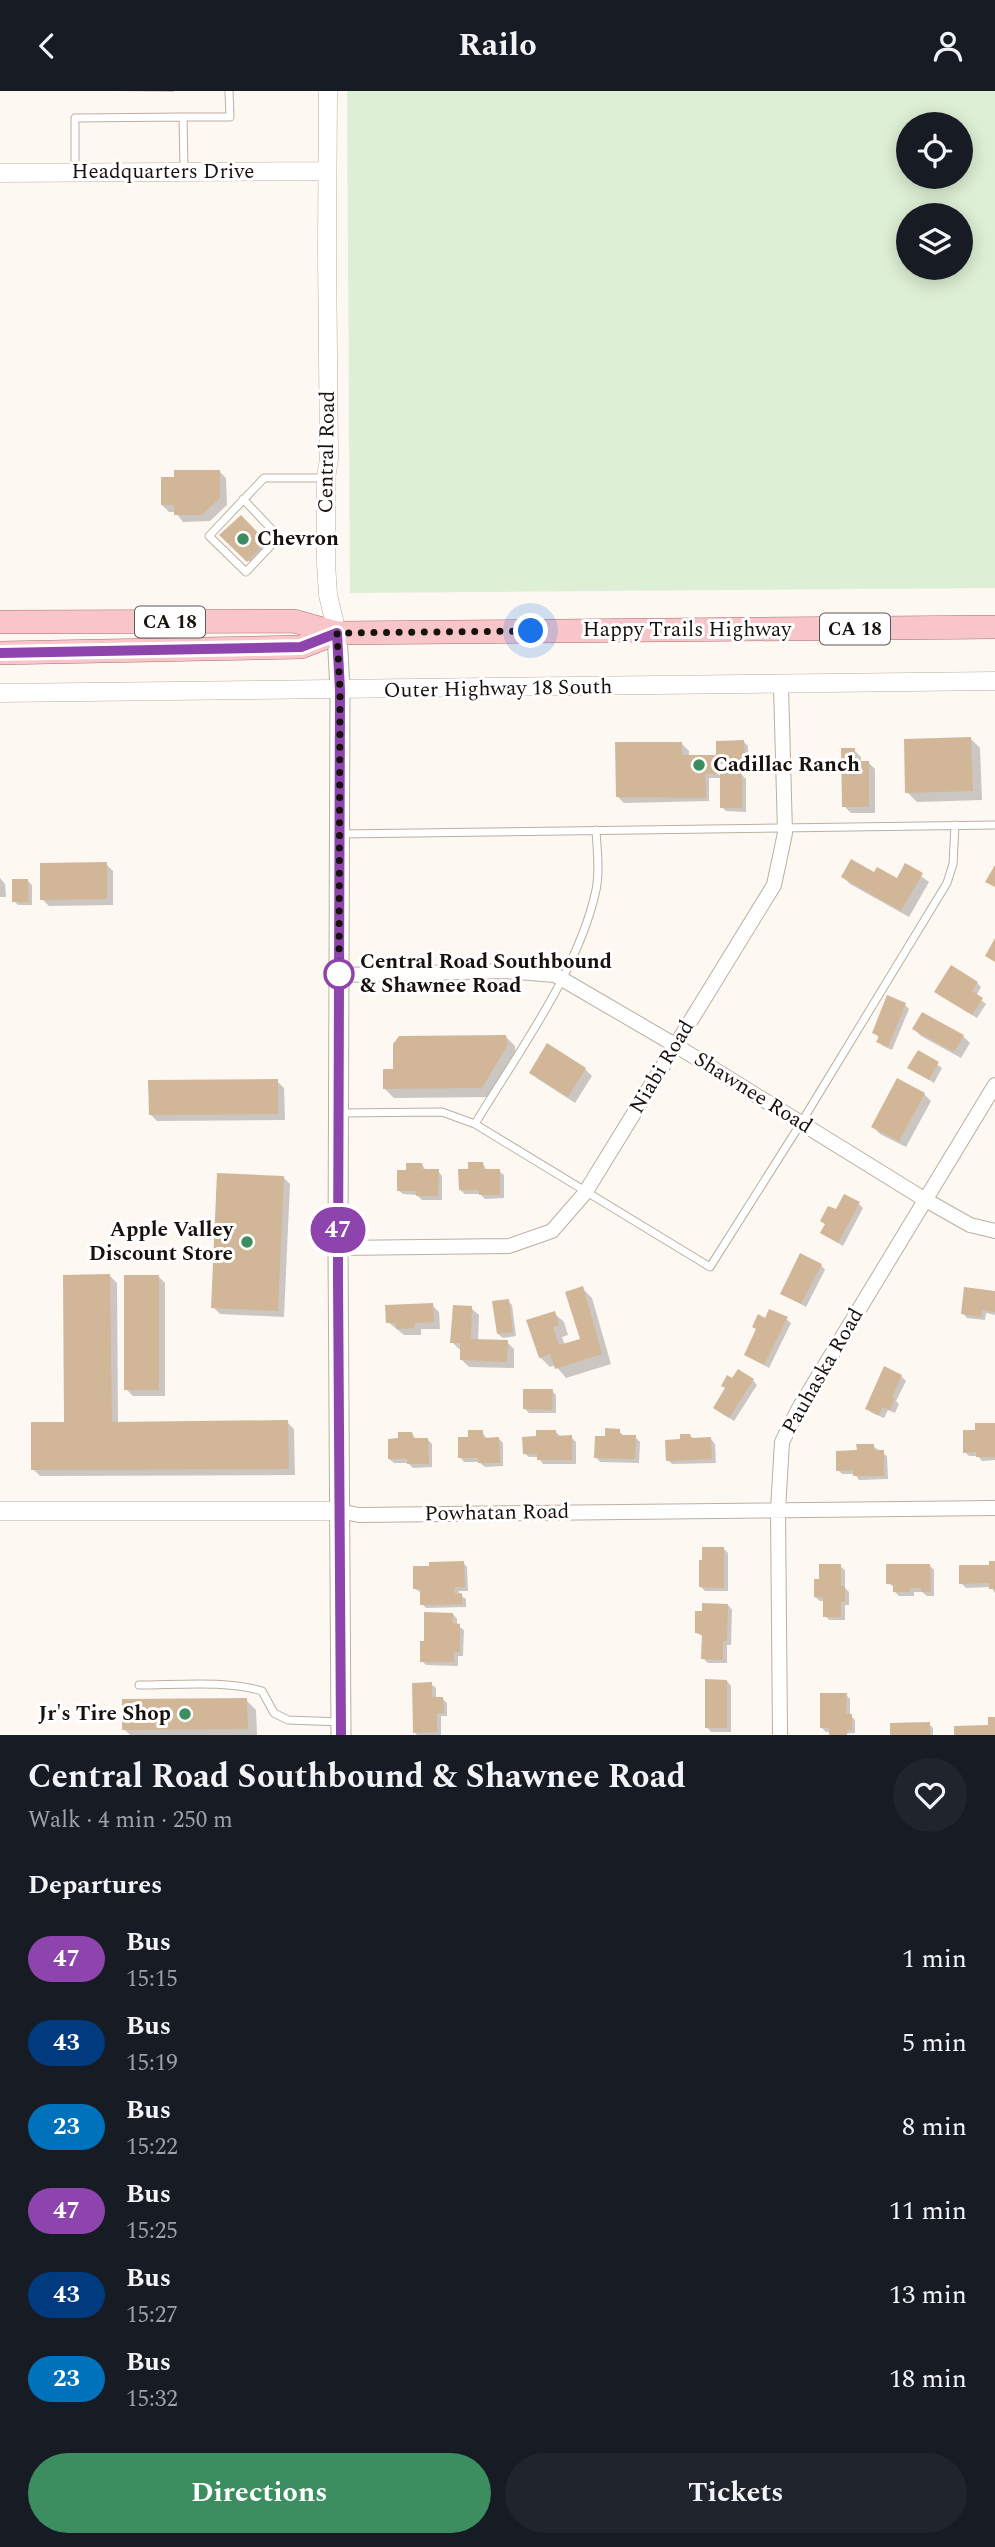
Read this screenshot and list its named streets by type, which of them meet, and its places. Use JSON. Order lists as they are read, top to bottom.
{
  "streets": {
    "main road": ["Central Road", "CA 18", "Happy Trails Highway"],
    "street": [
      "Headquarters Drive",
      "Outer Highway 18 South",
      "Niabi Road",
      "Shawnee Road",
      "Pauhaska Road",
      "Powhatan Road"
    ]
  },
  "crossings": [
    ["Headquarters Drive", "Central Road"],
    ["Central Road", "Happy Trails Highway"],
    ["Central Road", "Outer Highway 18 South"],
    ["Central Road", "Niabi Road"],
    ["Central Road", "Shawnee Road"],
    ["Central Road", "Powhatan Road"],
    ["Outer Highway 18 South", "Niabi Road"],
    ["Niabi Road", "Shawnee Road"],
    ["Shawnee Road", "Pauhaska Road"],
    ["Pauhaska Road", "Powhatan Road"]
  ],
  "places": [
    "Chevron",
    "Cadillac Ranch",
    "Central Road Southbound & Shawnee Road",
    "Apple Valley Discount Store",
    "Jr's Tire Shop"
  ],
  "lines": ["bus line 47"],
  "page": {
    "header": "Railo",
    "on_map": "47",
    "heading": [
      ["Central Road Southbound & Shawnee Road", "Walk · 4 min · 250 m"],
      "Departures"
    ],
    "list": [
      {
        "mark": "47",
        "name": "Bus",
        "note": "15:15",
        "value": "1 min"
      },
      {
        "mark": "43",
        "name": "Bus",
        "note": "15:19",
        "value": "5 min"
      },
      {
        "mark": "23",
        "name": "Bus",
        "note": "15:22",
        "value": "8 min"
      },
      {
        "mark": "47",
        "name": "Bus",
        "note": "15:25",
        "value": "11 min"
      },
      {
        "mark": "43",
        "name": "Bus",
        "note": "15:27",
        "value": "13 min"
      },
      {
        "mark": "23",
        "name": "Bus",
        "note": "15:32",
        "value": "18 min"
      }
    ],
    "buttons": ["Directions", "Tickets"]
  }
}
